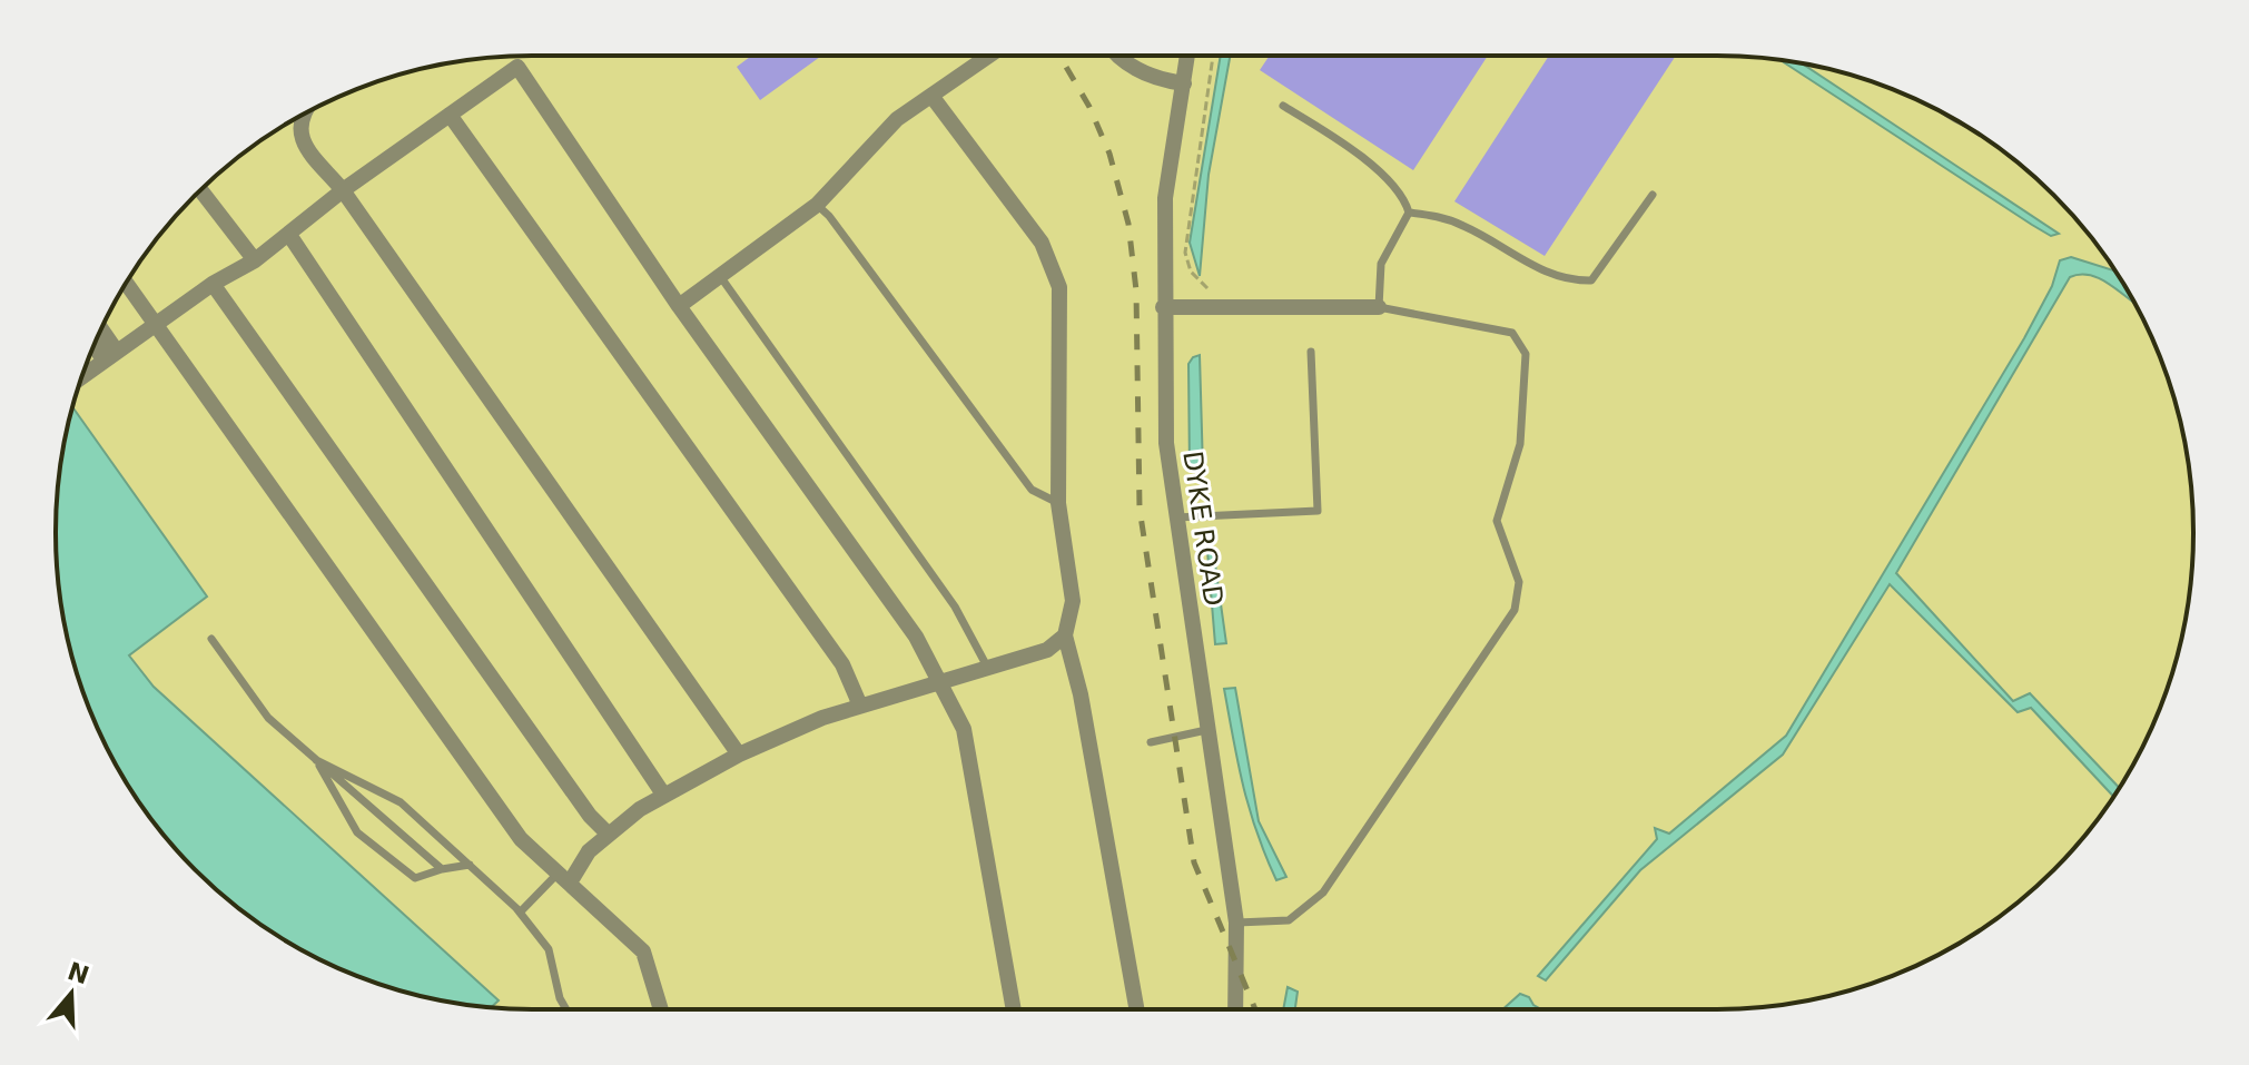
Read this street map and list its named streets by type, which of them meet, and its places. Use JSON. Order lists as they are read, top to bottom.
{
  "streets": {
    "street": ["DYKE ROAD"]
  },
  "north": "top"
}
